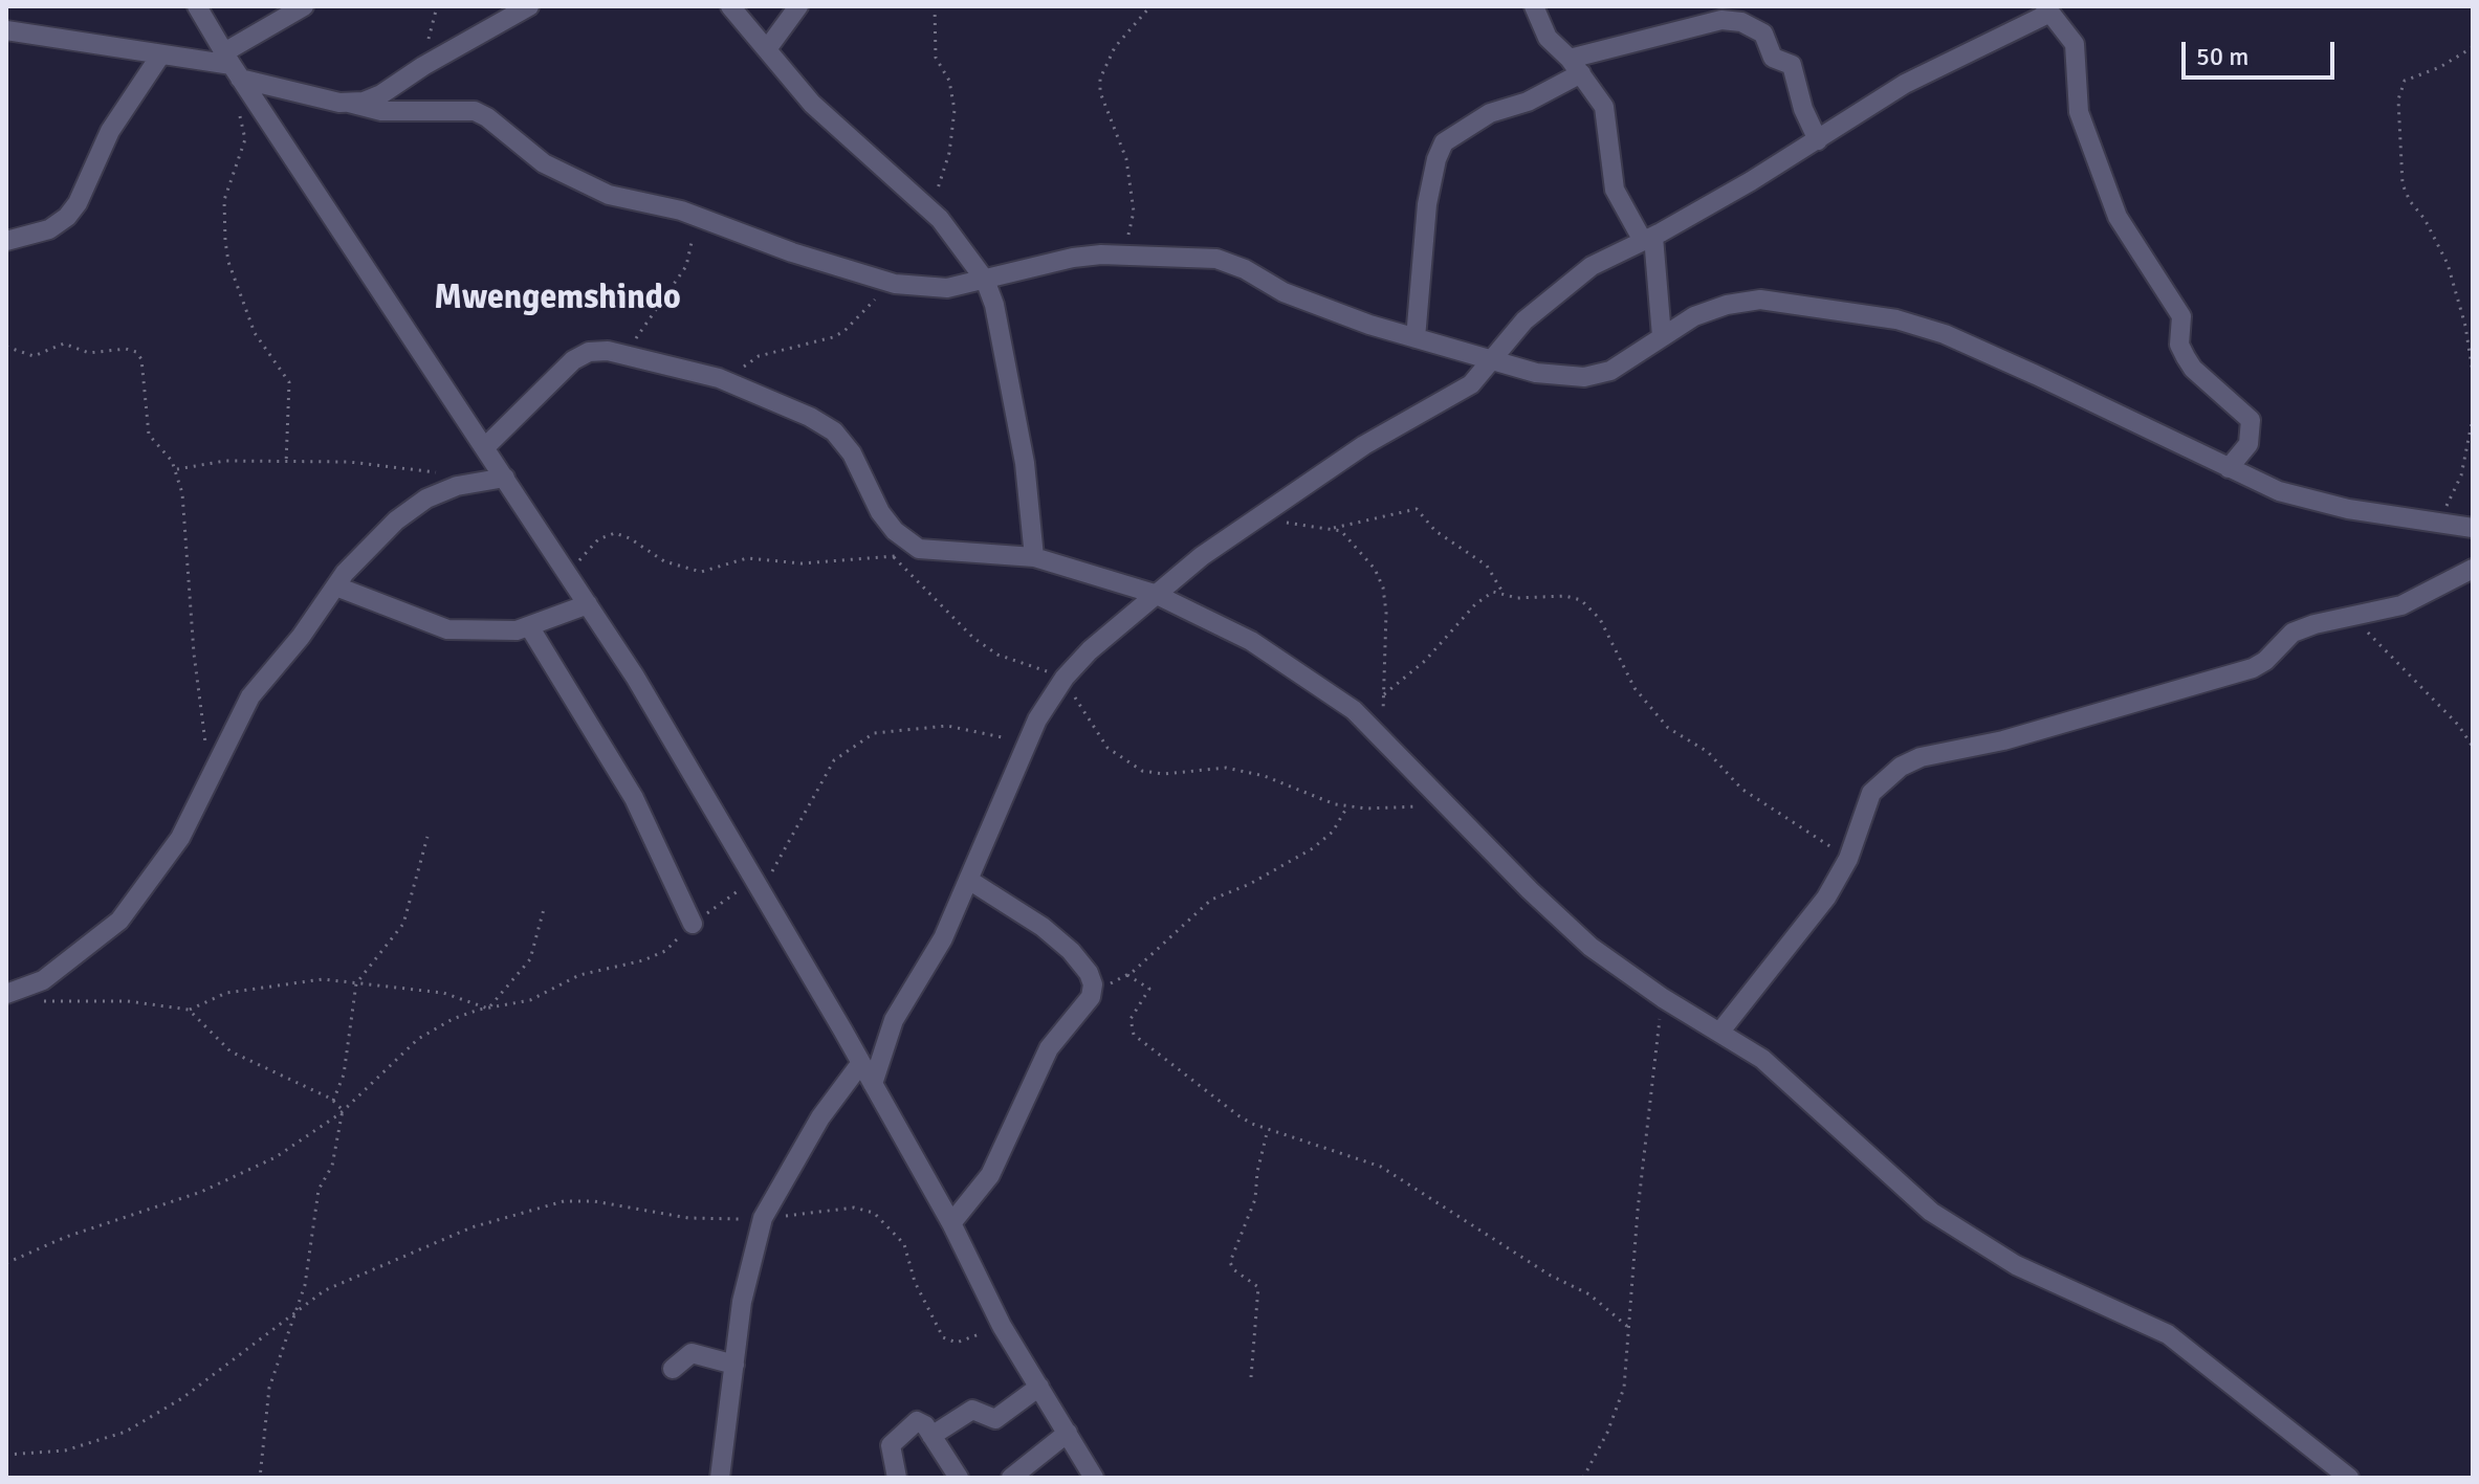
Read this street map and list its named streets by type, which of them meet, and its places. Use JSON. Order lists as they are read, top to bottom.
{
  "districts": ["Mwengemshindo"],
  "scale_bar": "50 m"
}
